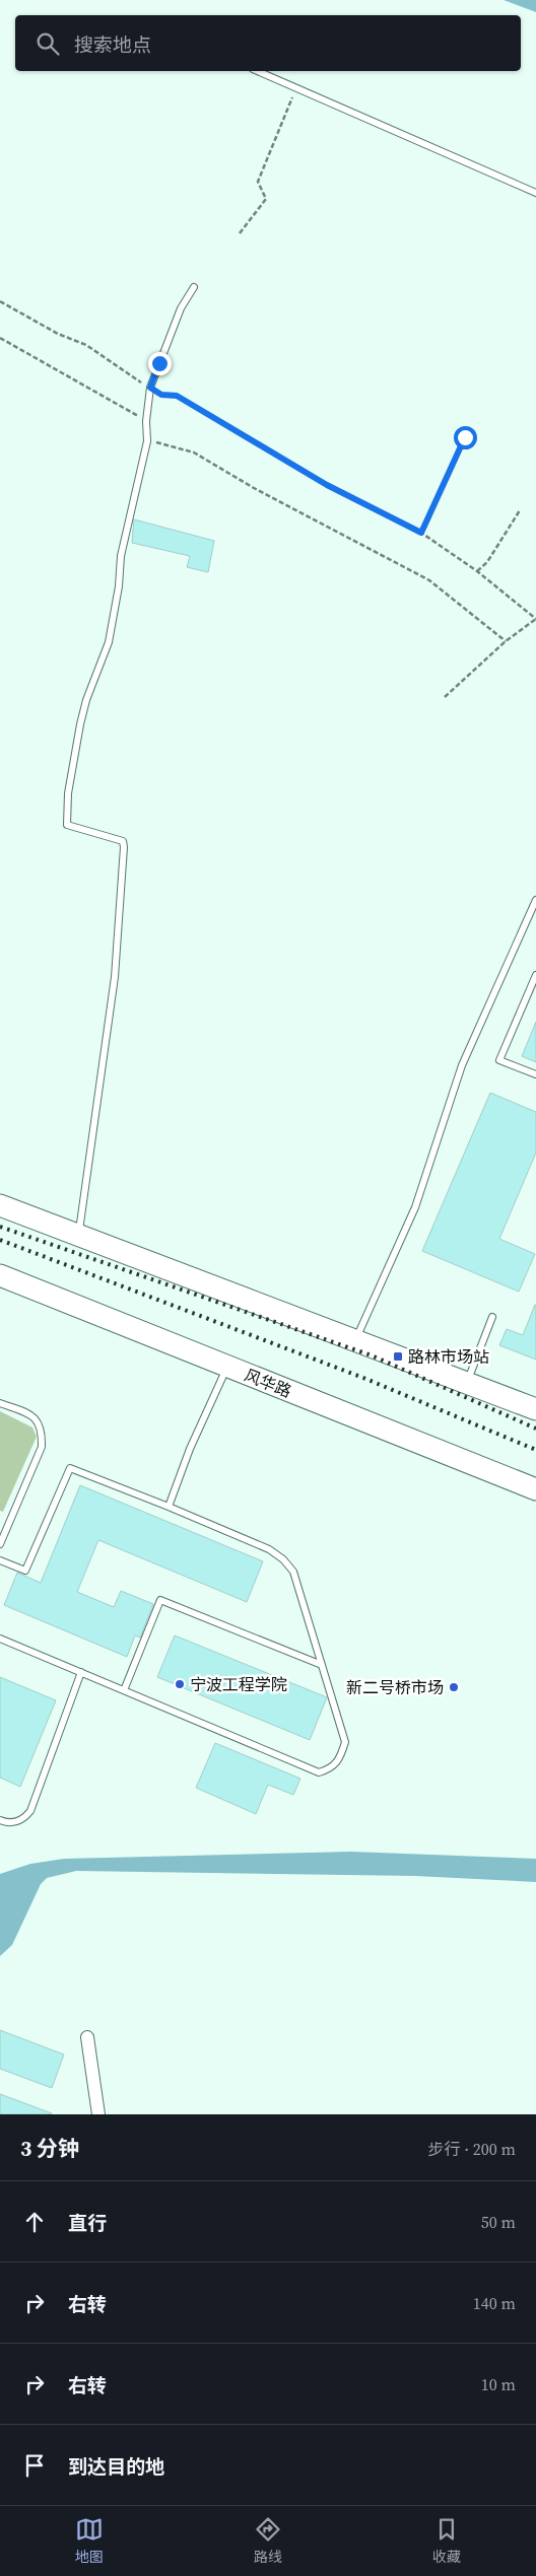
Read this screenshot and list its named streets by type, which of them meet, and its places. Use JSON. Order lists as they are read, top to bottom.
{
  "streets": {
    "main road": ["风华路"]
  },
  "places": {
    "transit": ["路林市场站"],
    "other": ["宁波工程学院", "新二号桥市场"]
  },
  "page": {
    "search": "搜索地点",
    "heading": ["3 分钟", "步行 · 200 m"],
    "list": [
      ["直行", "50 m"],
      ["右转", "140 m"],
      ["右转", "10 m"],
      "到达目的地"
    ],
    "nav": ["地图", "路线", "收藏"]
  }
}
